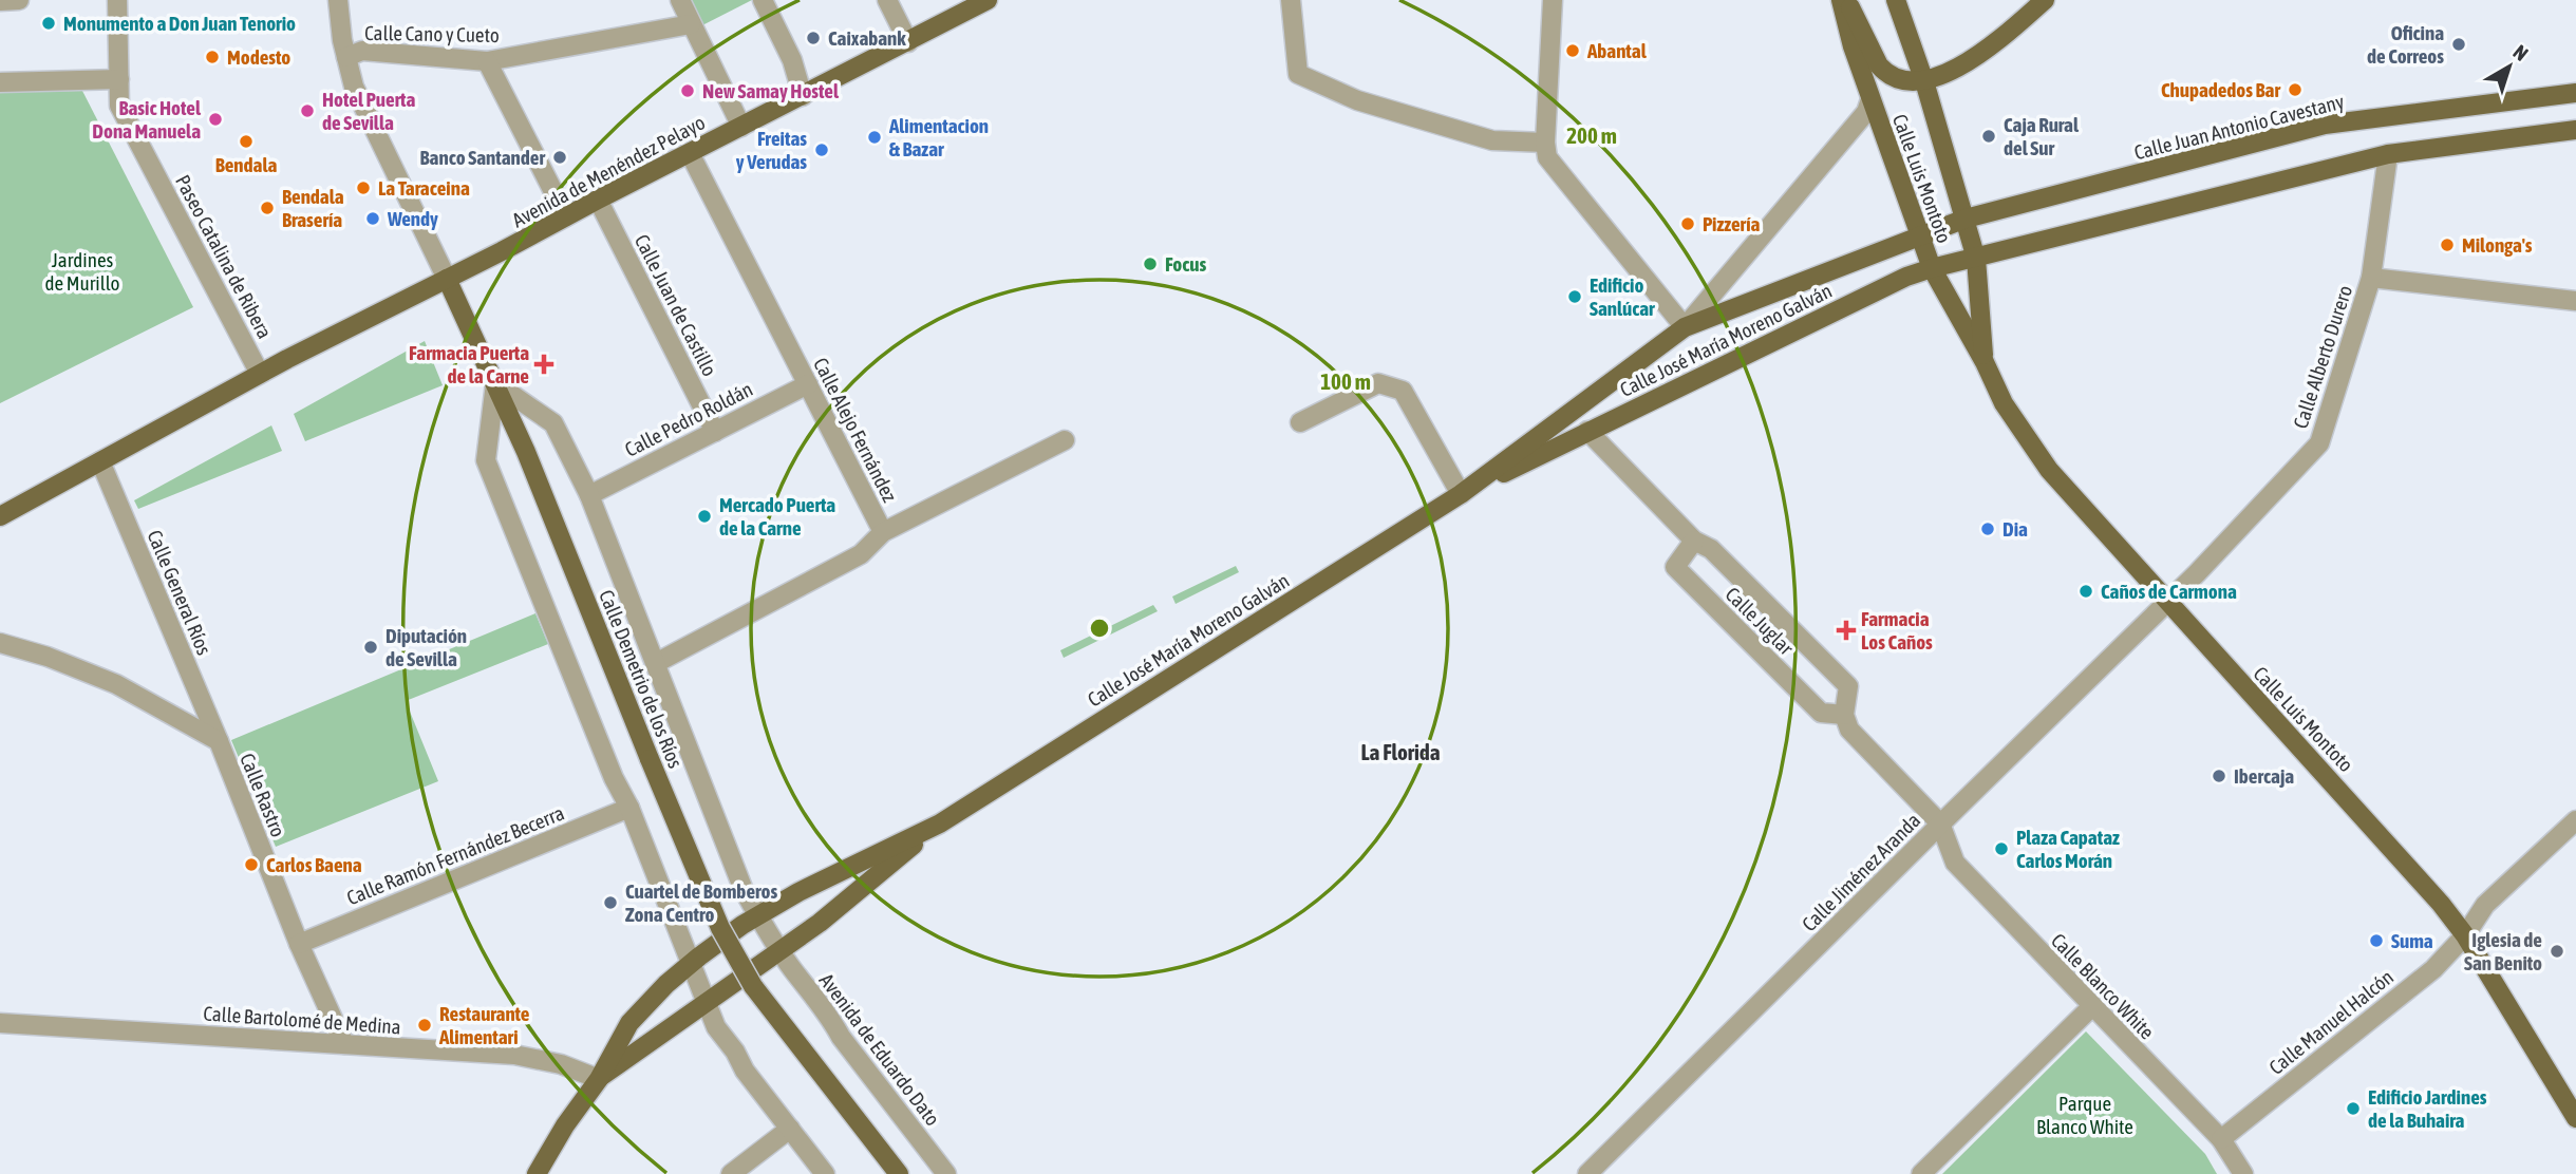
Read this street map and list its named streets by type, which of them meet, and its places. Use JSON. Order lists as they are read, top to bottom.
{
  "streets": {
    "main road": [
      "Calle Juan Antonio Cavestany",
      "Avenida de Menéndez Pelayo",
      "Calle Luis Montoto",
      "Calle José María Moreno Galván",
      "Calle Demetrio de los Ríos"
    ],
    "street": [
      "Calle Cano y Cueto",
      "Paseo Catalina de Ribera",
      "Calle Juan de Castillo",
      "Calle Alberto Durero",
      "Calle Pedro Roldán",
      "Calle Alejo Fernández",
      "Calle General Ríos",
      "Calle Juglar",
      "Calle Rastro",
      "Calle Ramón Fernández Becerra",
      "Calle Jiménez Aranda",
      "Calle Blanco White",
      "Calle Bartolomé de Medina",
      "Calle Manuel Halcón",
      "Avenida de Eduardo Dato"
    ]
  },
  "crossings": [
    ["Calle Juan Antonio Cavestany", "Calle Luis Montoto"],
    ["Calle Juan Antonio Cavestany", "Calle José María Moreno Galván"],
    ["Avenida de Menéndez Pelayo", "Paseo Catalina de Ribera"],
    ["Avenida de Menéndez Pelayo", "Calle Juan de Castillo"],
    ["Avenida de Menéndez Pelayo", "Calle Alejo Fernández"],
    ["Avenida de Menéndez Pelayo", "Calle Demetrio de los Ríos"],
    ["Calle Luis Montoto", "Calle José María Moreno Galván"],
    ["Calle Luis Montoto", "Calle Alberto Durero"],
    ["Calle Luis Montoto", "Calle Jiménez Aranda"],
    ["Calle Luis Montoto", "Calle Manuel Halcón"],
    ["Calle Juan de Castillo", "Calle Pedro Roldán"],
    ["Calle José María Moreno Galván", "Calle Juglar"],
    ["Calle José María Moreno Galván", "Calle Demetrio de los Ríos"],
    ["Calle José María Moreno Galván", "Calle Bartolomé de Medina"],
    ["Calle José María Moreno Galván", "Avenida de Eduardo Dato"],
    ["Calle Alberto Durero", "Calle Jiménez Aranda"],
    ["Calle Pedro Roldán", "Calle Alejo Fernández"],
    ["Calle Pedro Roldán", "Calle Demetrio de los Ríos"],
    ["Calle Alejo Fernández", "Calle Demetrio de los Ríos"],
    ["Calle General Ríos", "Calle Rastro"],
    ["Calle Demetrio de los Ríos", "Avenida de Eduardo Dato"],
    ["Calle Rastro", "Calle Ramón Fernández Becerra"],
    ["Calle Rastro", "Calle Bartolomé de Medina"],
    ["Calle Jiménez Aranda", "Calle Blanco White"],
    ["Calle Blanco White", "Calle Manuel Halcón"]
  ],
  "districts": ["La Florida"],
  "parks": ["Jardines de Murillo", "Parque Blanco White"],
  "places": {
    "other": [
      "Monumento a Don Juan Tenorio",
      "Caixabank",
      "Oficina de Correos",
      "Abantal",
      "Modesto",
      "Chupadedos Bar",
      "New Samay Hostel",
      "Hotel Puerta de Sevilla",
      "Basic Hotel Dona Manuela",
      "Caja Rural del Sur",
      "Alimentacion & Bazar",
      "Bendala",
      "Freitas y Verudas",
      "Banco Santander",
      "La Taraceina",
      "Bendala Brasería",
      "Wendy",
      "Pizzería",
      "Milonga's",
      "Focus",
      "Edificio Sanlúcar",
      "Mercado Puerta de la Carne",
      "Dia",
      "Caños de Carmona",
      "Diputación de Sevilla",
      "Ibercaja",
      "Plaza Capataz Carlos Morán",
      "Carlos Baena",
      "Cuartel de Bomberos Zona Centro",
      "Suma",
      "Iglesia de San Benito",
      "Restaurante Alimentari",
      "Edificio Jardines de la Buhaira"
    ],
    "health": ["Farmacia Puerta de la Carne", "Farmacia Los Caños"]
  },
  "north": "top right",
  "rings": ["200 m", "100 m"]
}
